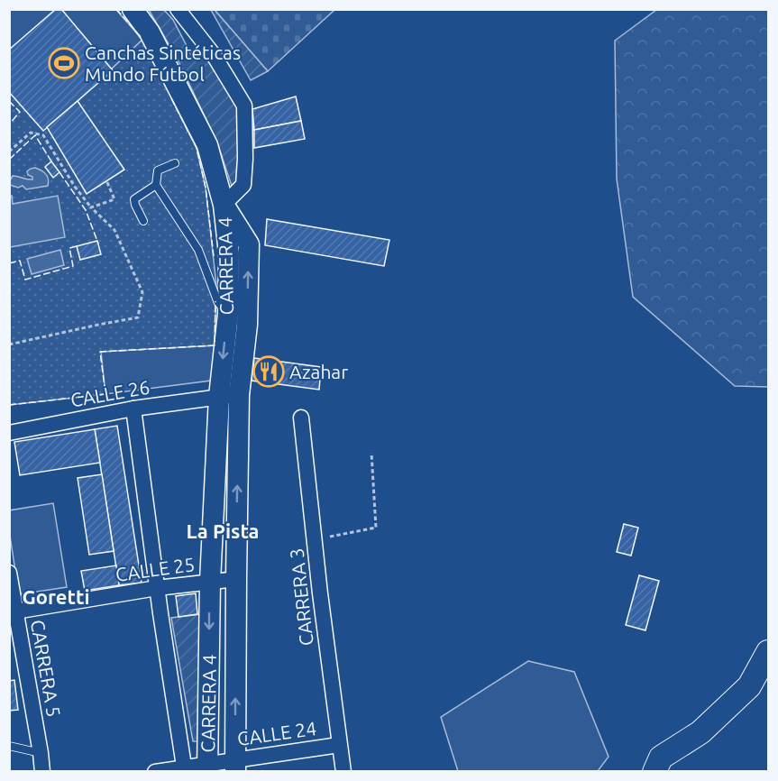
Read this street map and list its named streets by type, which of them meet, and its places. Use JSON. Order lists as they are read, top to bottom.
{
  "streets": {
    "main road": ["CARRERA 4"],
    "street": [
      "CALLE 26",
      "CALLE 25",
      "CARRERA 3",
      "CARRERA 5",
      "CALLE 24"
    ]
  },
  "crossings": [
    ["CARRERA 4", "CALLE 26"],
    ["CARRERA 4", "CALLE 25"],
    ["CARRERA 4", "CALLE 24"],
    ["CALLE 25", "CARRERA 5"],
    ["CARRERA 3", "CALLE 24"]
  ],
  "districts": ["La Pista", "Goretti"],
  "places": {
    "sports": ["Canchas Sintéticas Mundo Fútbol"],
    "restaurant": ["Azahar"]
  }
}
